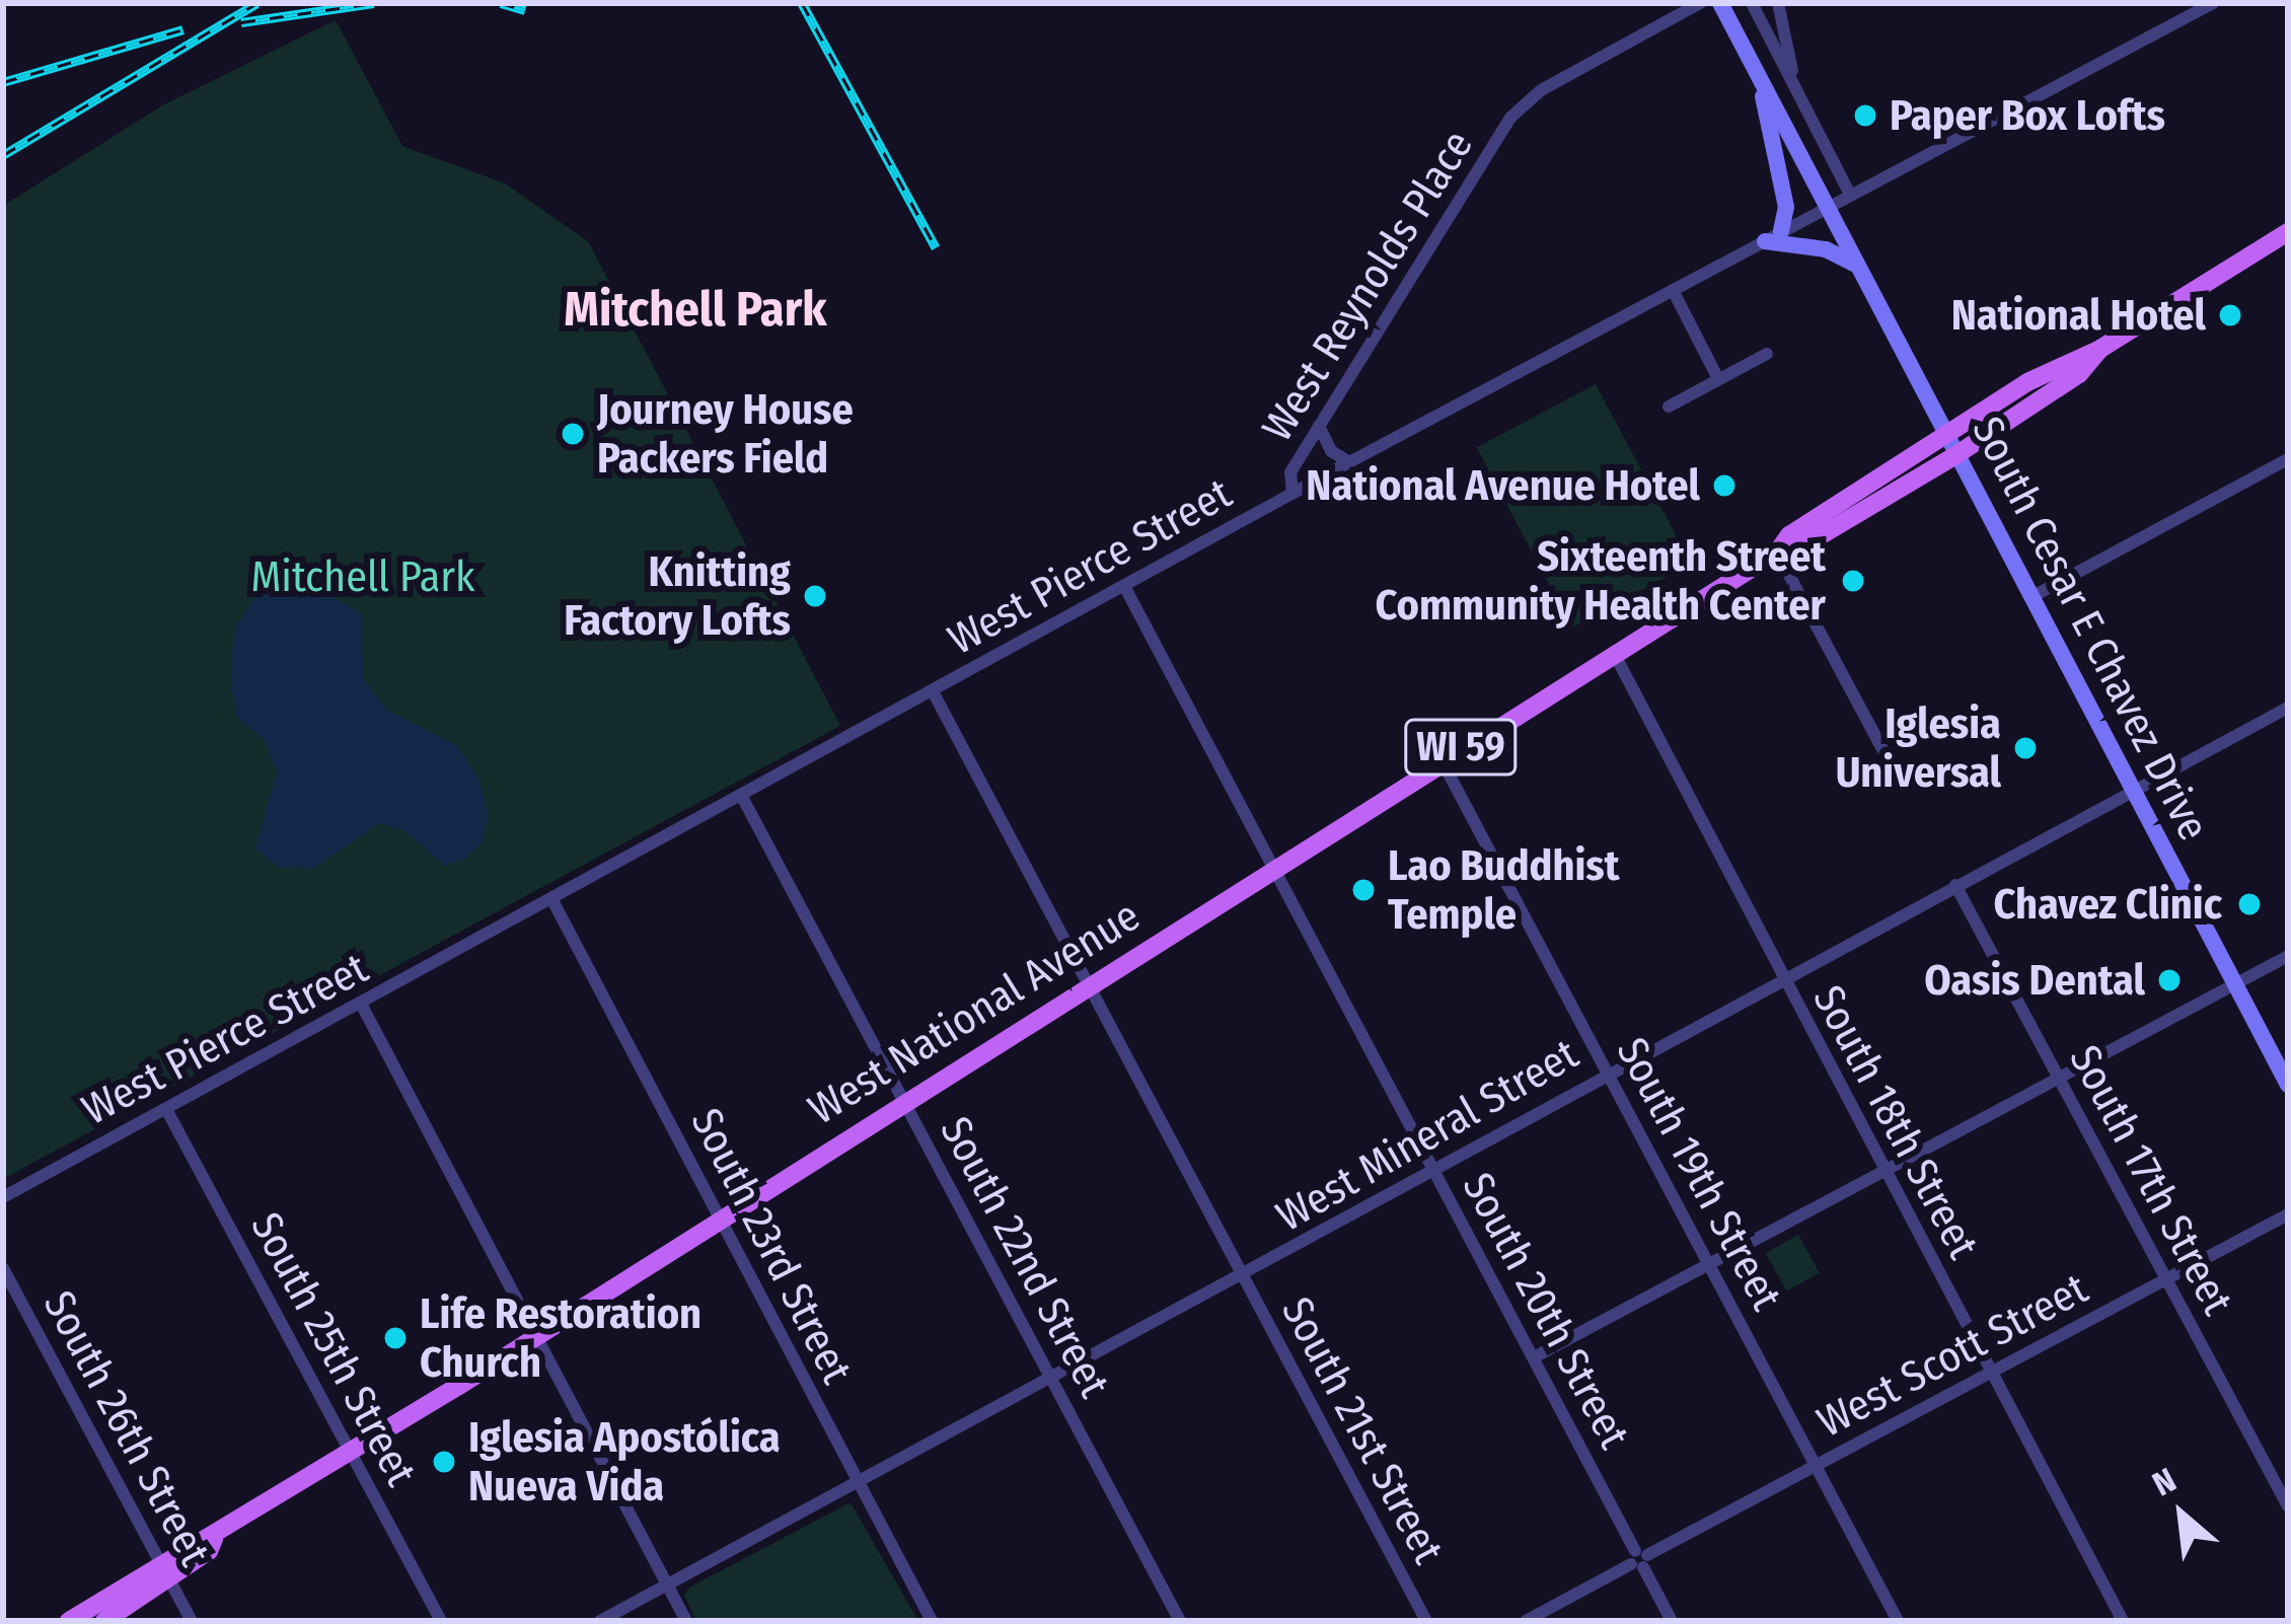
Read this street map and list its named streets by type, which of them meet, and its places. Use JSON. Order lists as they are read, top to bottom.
{
  "streets": {
    "main road": ["South Cesar E Chavez Drive", "WI 59", "West National Avenue"],
    "street": [
      "West Reynolds Place",
      "West Pierce Street",
      "South 18th Street",
      "West Mineral Street",
      "South 19th Street",
      "South 17th Street",
      "South 23rd Street",
      "South 22nd Street",
      "South 20th Street",
      "South 25th Street",
      "West Scott Street",
      "South 26th Street",
      "South 21st Street"
    ]
  },
  "crossings": [
    ["West Reynolds Place", "West Pierce Street"],
    ["West Pierce Street", "South Cesar E Chavez Drive"],
    ["West Pierce Street", "South 23rd Street"],
    ["West Pierce Street", "South 22nd Street"],
    ["West Pierce Street", "South 20th Street"],
    ["West Pierce Street", "South 25th Street"],
    ["West Pierce Street", "South 21st Street"],
    ["South Cesar E Chavez Drive", "West National Avenue"],
    ["South Cesar E Chavez Drive", "West Mineral Street"],
    ["West National Avenue", "South 18th Street"],
    ["West National Avenue", "South 19th Street"],
    ["West National Avenue", "South 23rd Street"],
    ["West National Avenue", "South 22nd Street"],
    ["West National Avenue", "South 20th Street"],
    ["West National Avenue", "South 25th Street"],
    ["West National Avenue", "South 26th Street"],
    ["West National Avenue", "South 21st Street"],
    ["South 18th Street", "West Mineral Street"],
    ["South 18th Street", "West Scott Street"],
    ["West Mineral Street", "South 19th Street"],
    ["West Mineral Street", "South 17th Street"],
    ["West Mineral Street", "South 23rd Street"],
    ["West Mineral Street", "South 22nd Street"],
    ["West Mineral Street", "South 20th Street"],
    ["West Mineral Street", "South 21st Street"],
    ["South 19th Street", "West Scott Street"],
    ["South 17th Street", "West Scott Street"],
    ["South 20th Street", "West Scott Street"]
  ],
  "districts": ["Mitchell Park"],
  "parks": ["Mitchell Park"],
  "places": [
    "Paper Box Lofts",
    "National Hotel",
    "Journey House Packers Field",
    "National Avenue Hotel",
    "Sixteenth Street Community Health Center",
    "Knitting Factory Lofts",
    "Iglesia Universal",
    "Lao Buddhist Temple",
    "Chavez Clinic",
    "Oasis Dental",
    "Life Restoration Church",
    "Iglesia Apostólica Nueva Vida"
  ],
  "north": "top left"
}
